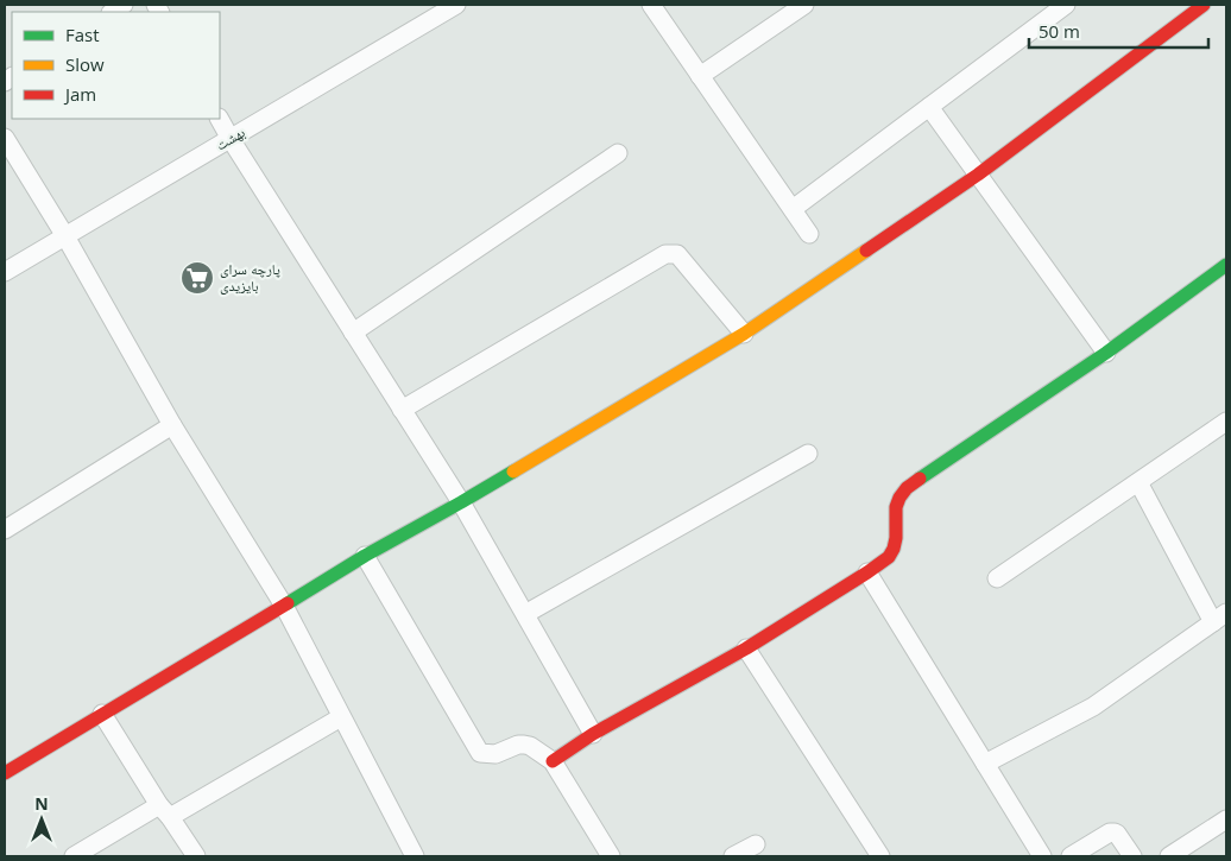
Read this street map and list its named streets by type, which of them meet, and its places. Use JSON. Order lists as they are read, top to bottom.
{
  "streets": {
    "street": ["بهشت"]
  },
  "places": {
    "supermarket": ["پارچه سرای بایزیدی"]
  },
  "legend": ["Fast", "Slow", "Jam"],
  "scale_bar": "50 m",
  "north": "top"
}
